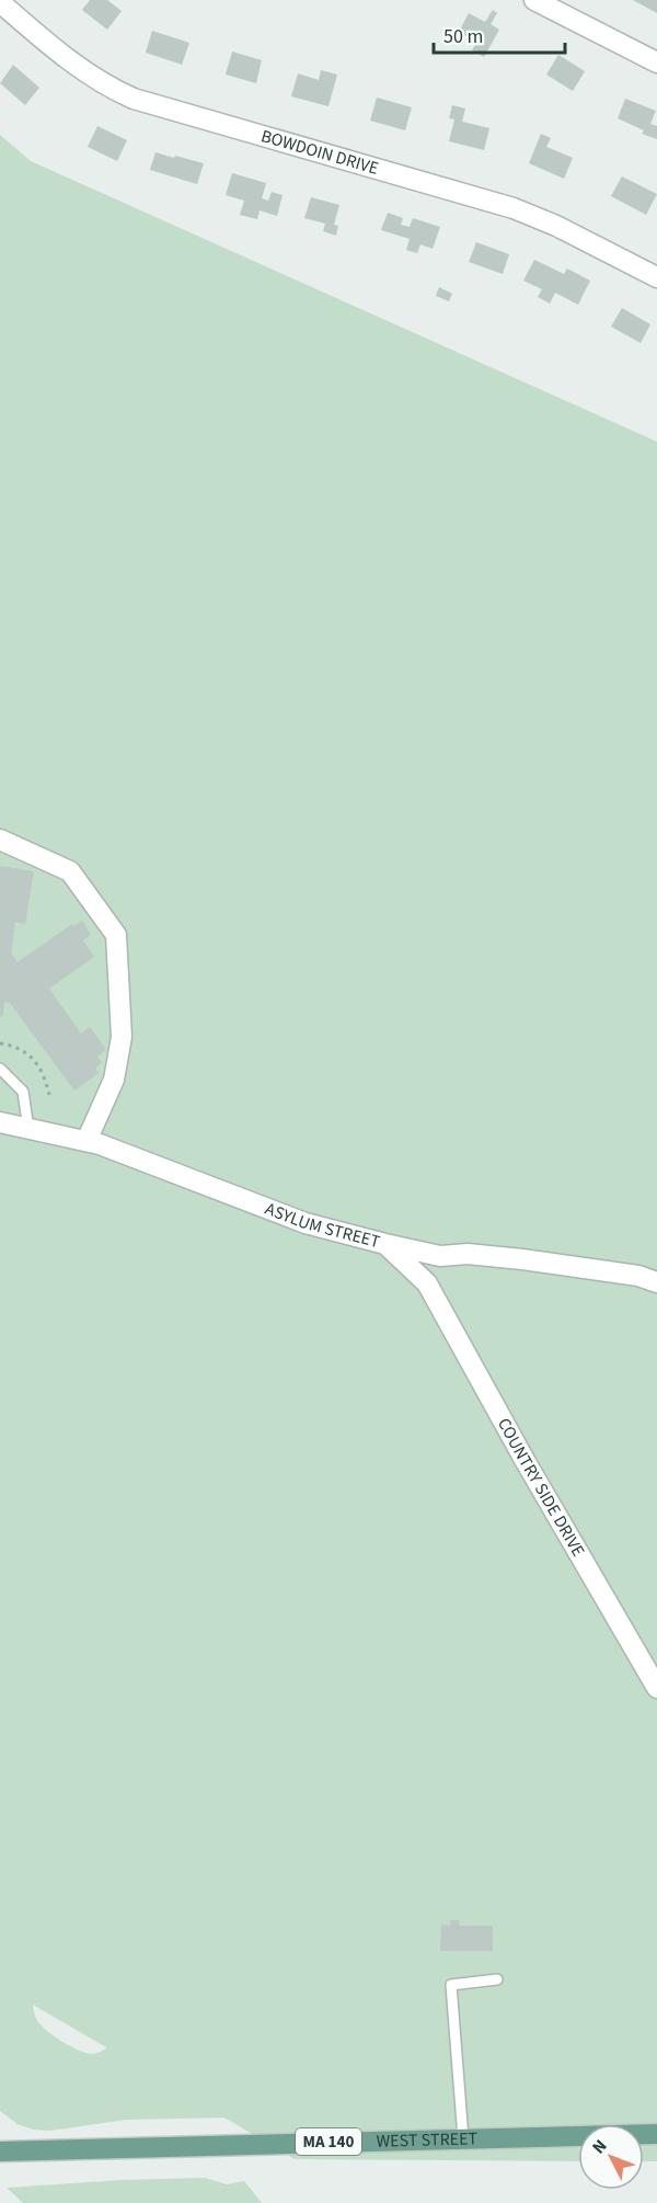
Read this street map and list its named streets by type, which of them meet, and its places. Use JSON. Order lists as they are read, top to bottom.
{
  "streets": {
    "main road": ["WEST STREET", "MA 140"],
    "street": ["BOWDOIN DRIVE", "ASYLUM STREET", "COUNTRY SIDE DRIVE"]
  },
  "crossings": [
    ["ASYLUM STREET", "COUNTRY SIDE DRIVE"]
  ],
  "scale_bar": "50 m",
  "north": "top left"
}
